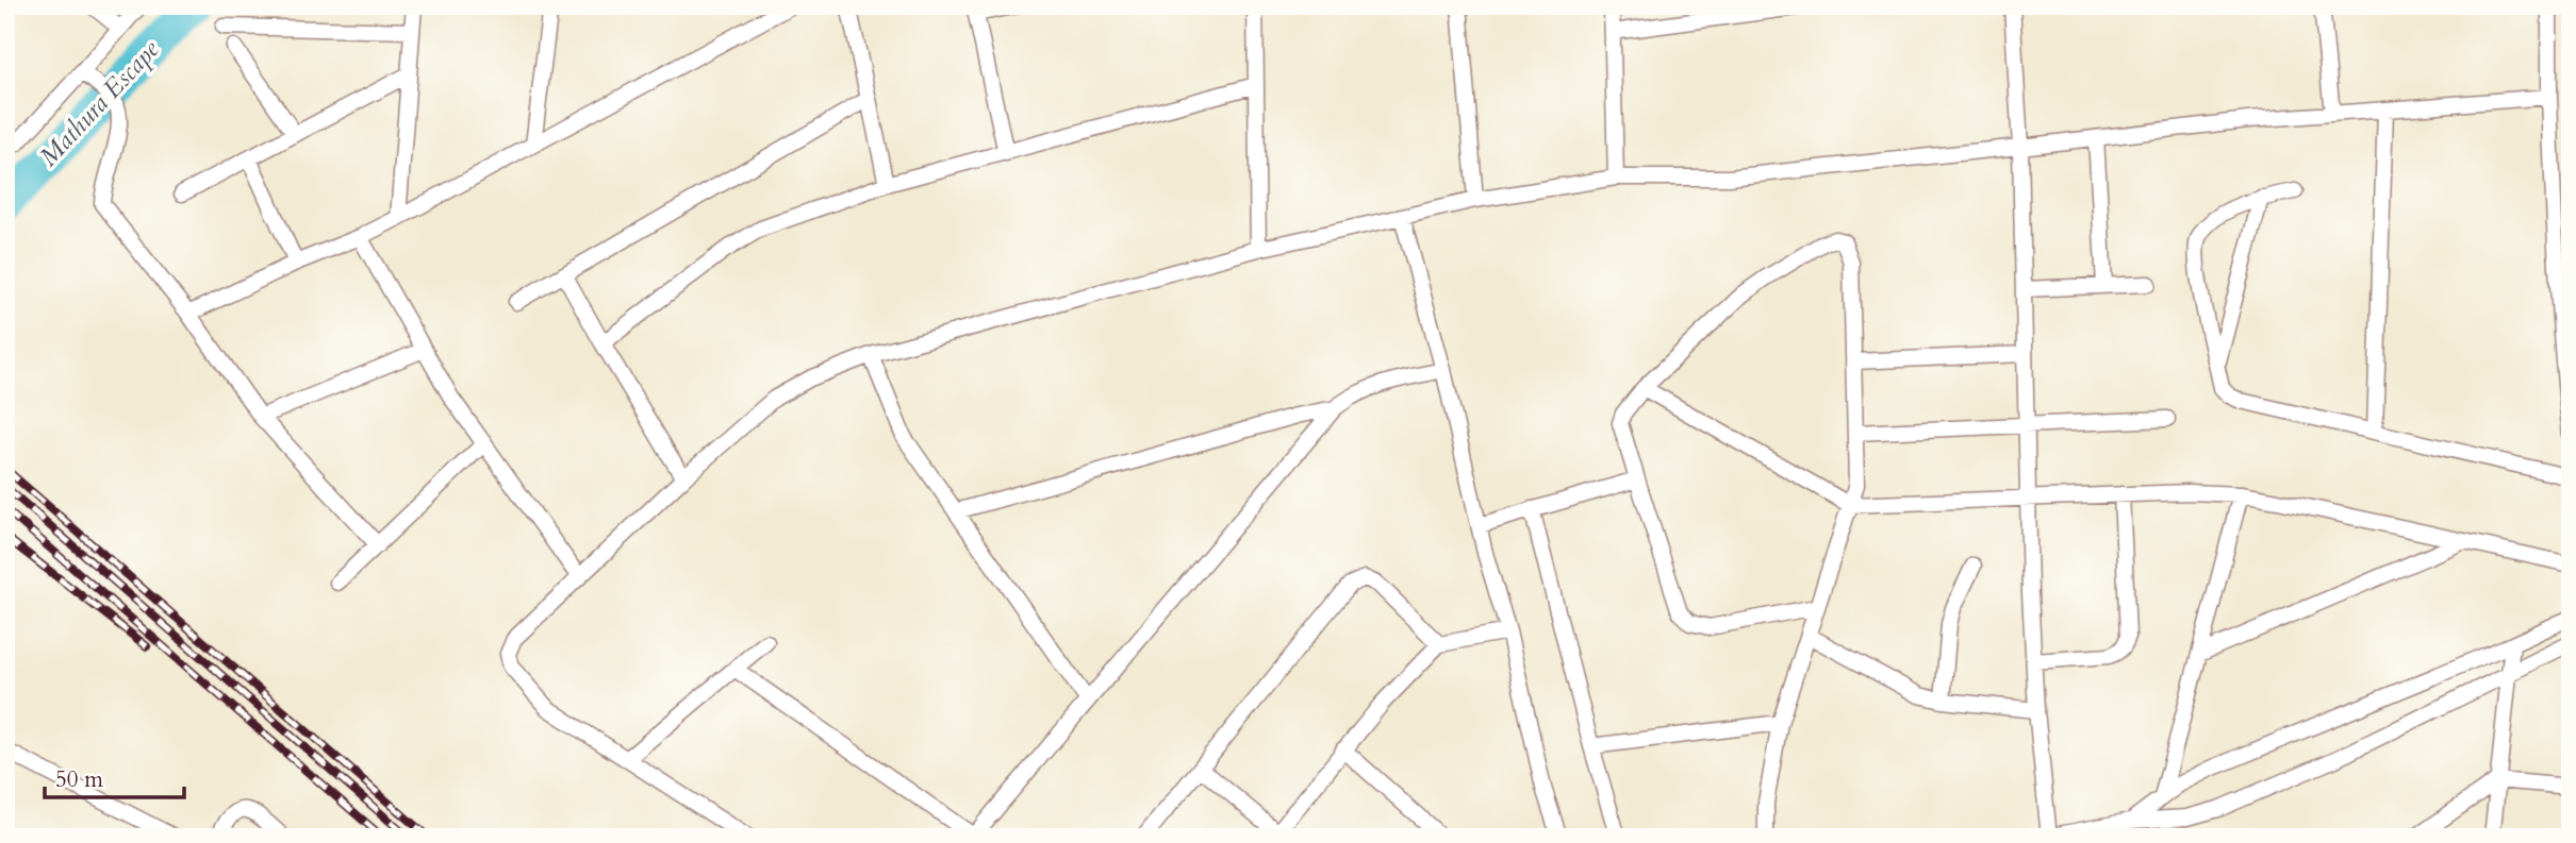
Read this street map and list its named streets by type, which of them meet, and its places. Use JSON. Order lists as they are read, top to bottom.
{
  "water": ["Mathura Escape"],
  "scale_bar": "50 m"
}
